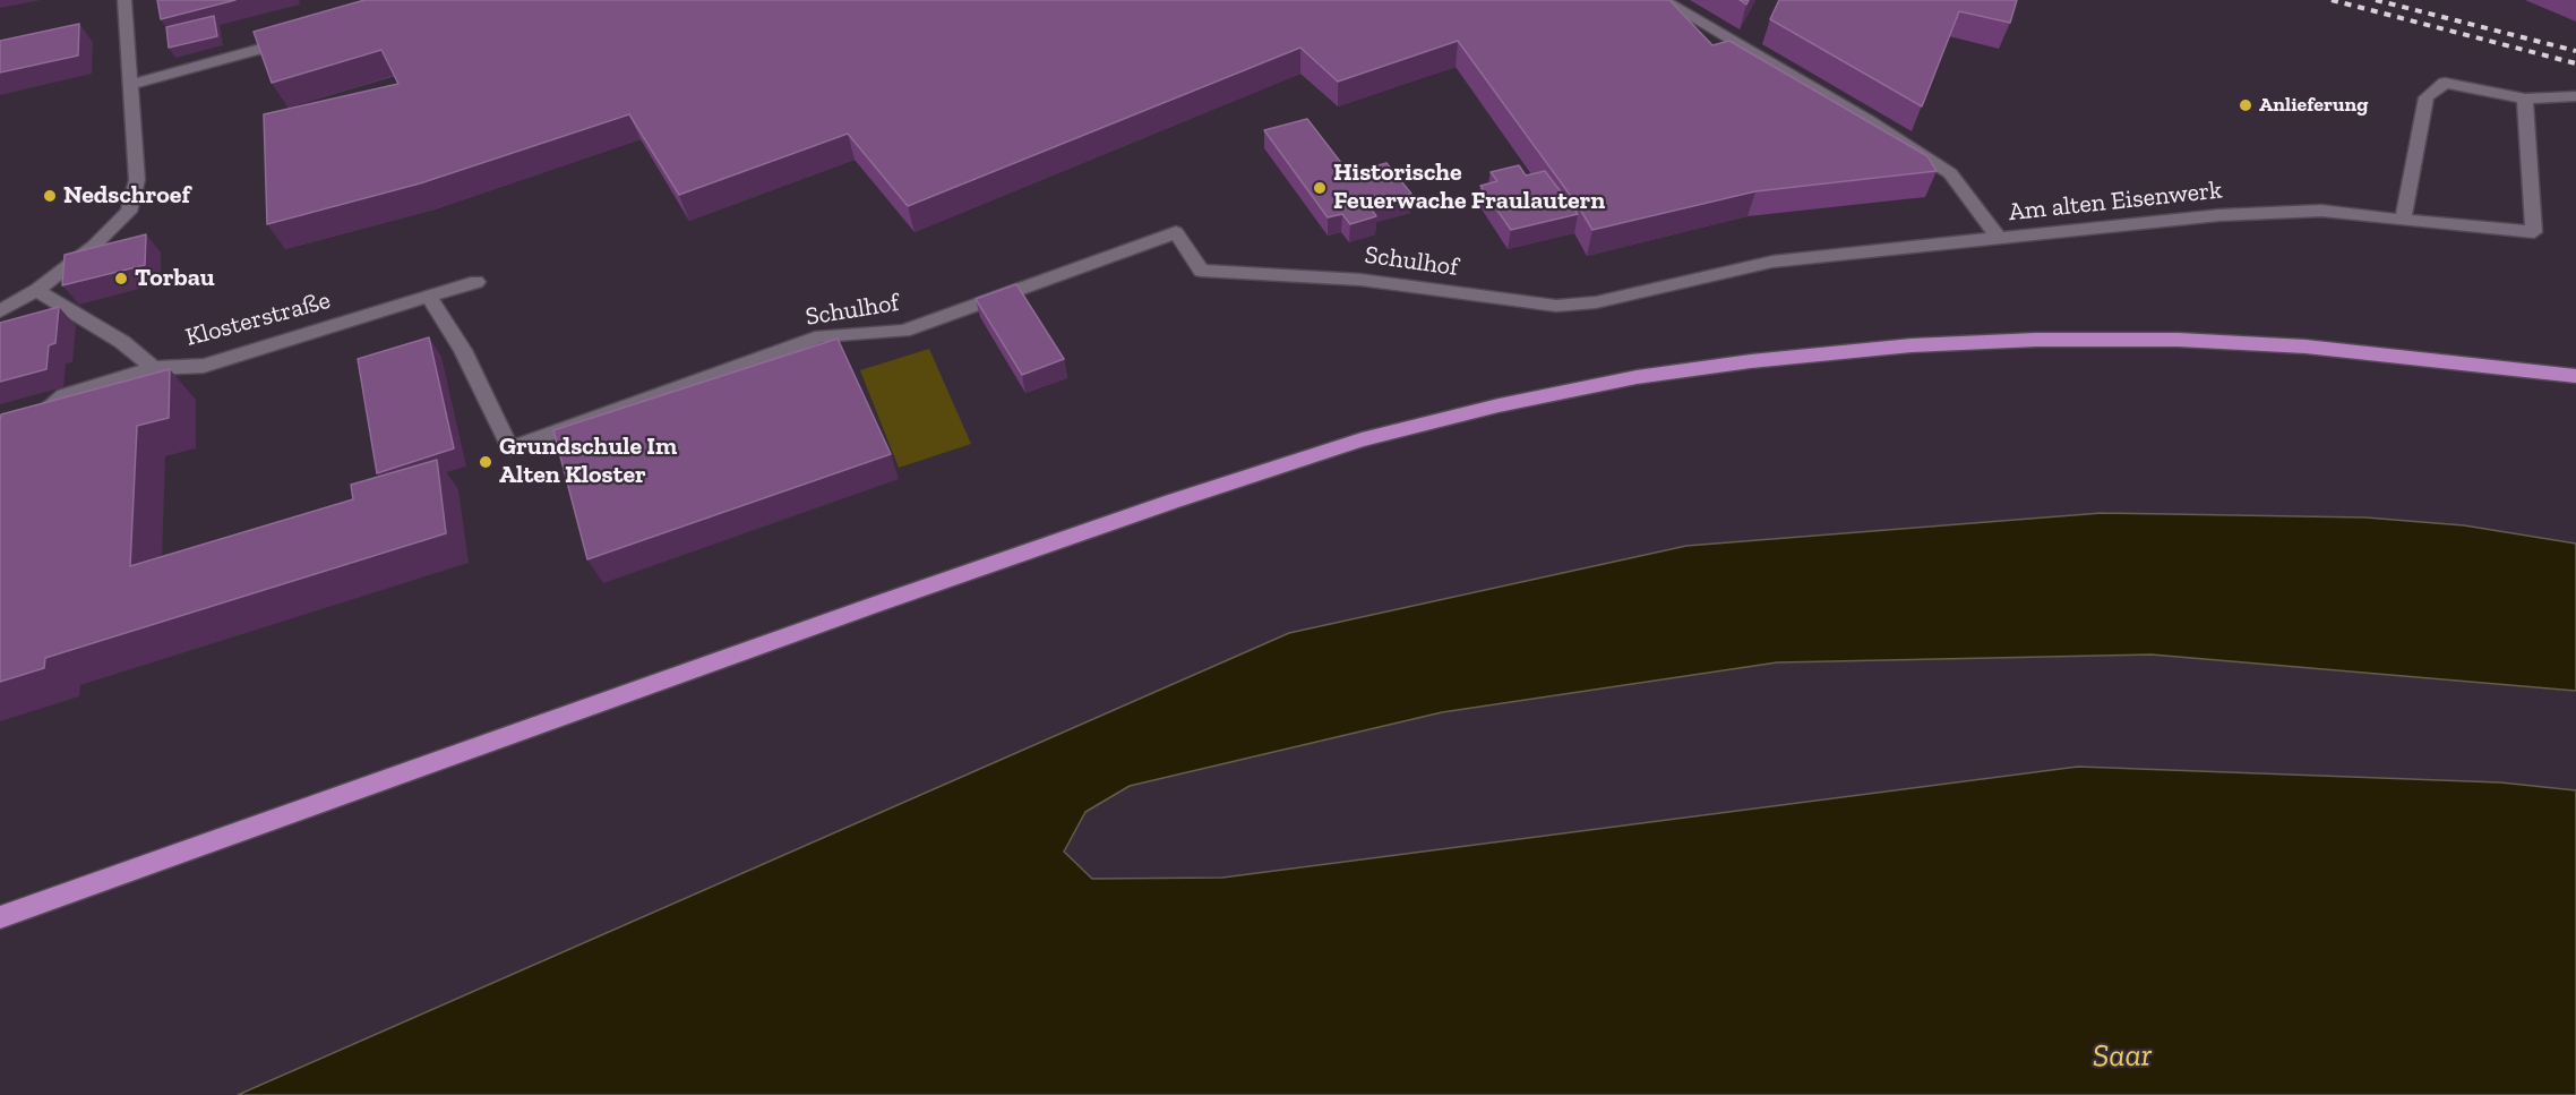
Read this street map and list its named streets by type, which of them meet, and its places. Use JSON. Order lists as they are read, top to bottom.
{
  "streets": {
    "street": ["Am alten Eisenwerk", "Schulhof", "Klosterstraße"]
  },
  "crossings": [
    ["Am alten Eisenwerk", "Schulhof"],
    ["Schulhof", "Klosterstraße"]
  ],
  "water": ["Saar"],
  "places": [
    "Anlieferung",
    "Historische Feuerwache Fraulautern",
    "Nedschroef",
    "Torbau",
    "Grundschule Im Alten Kloster"
  ]
}
